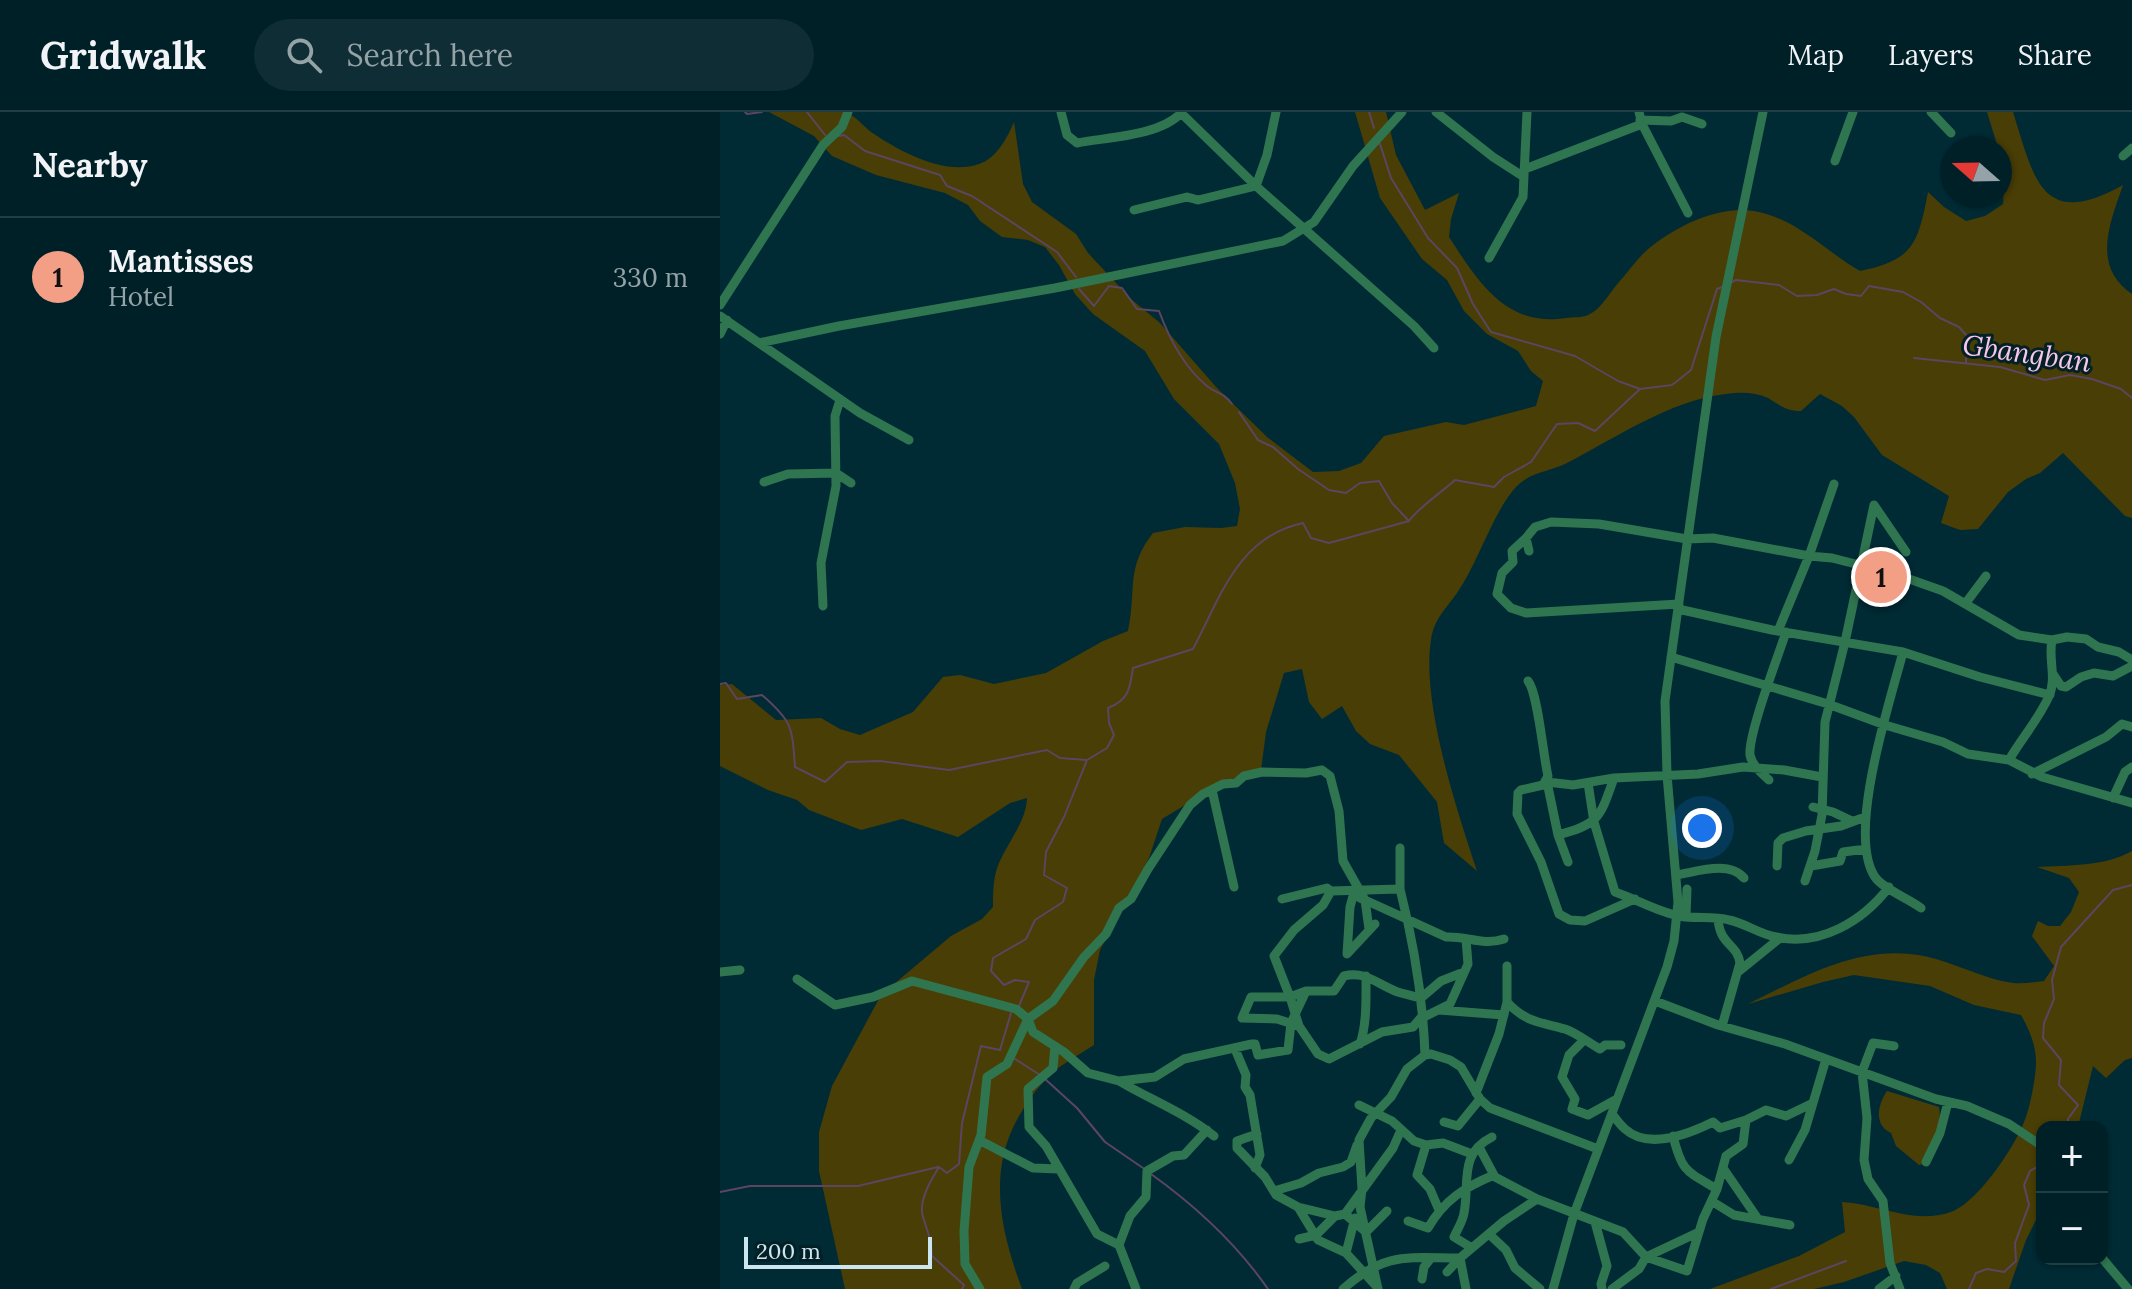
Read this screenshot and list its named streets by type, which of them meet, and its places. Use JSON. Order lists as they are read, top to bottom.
{
  "water": ["Gbangban"],
  "scale_bar": "200 m",
  "north": "left",
  "page": {
    "header": "Gridwalk",
    "search": "Search here",
    "nav": ["Map", "Layers", "Share"],
    "heading": "Nearby",
    "list": [
      {
        "mark": "1",
        "name": "Mantisses",
        "note": "Hotel",
        "value": "330 m"
      }
    ],
    "pins": "1",
    "map_buttons": ["+", "−"],
    "scale": "200 m"
  }
}
